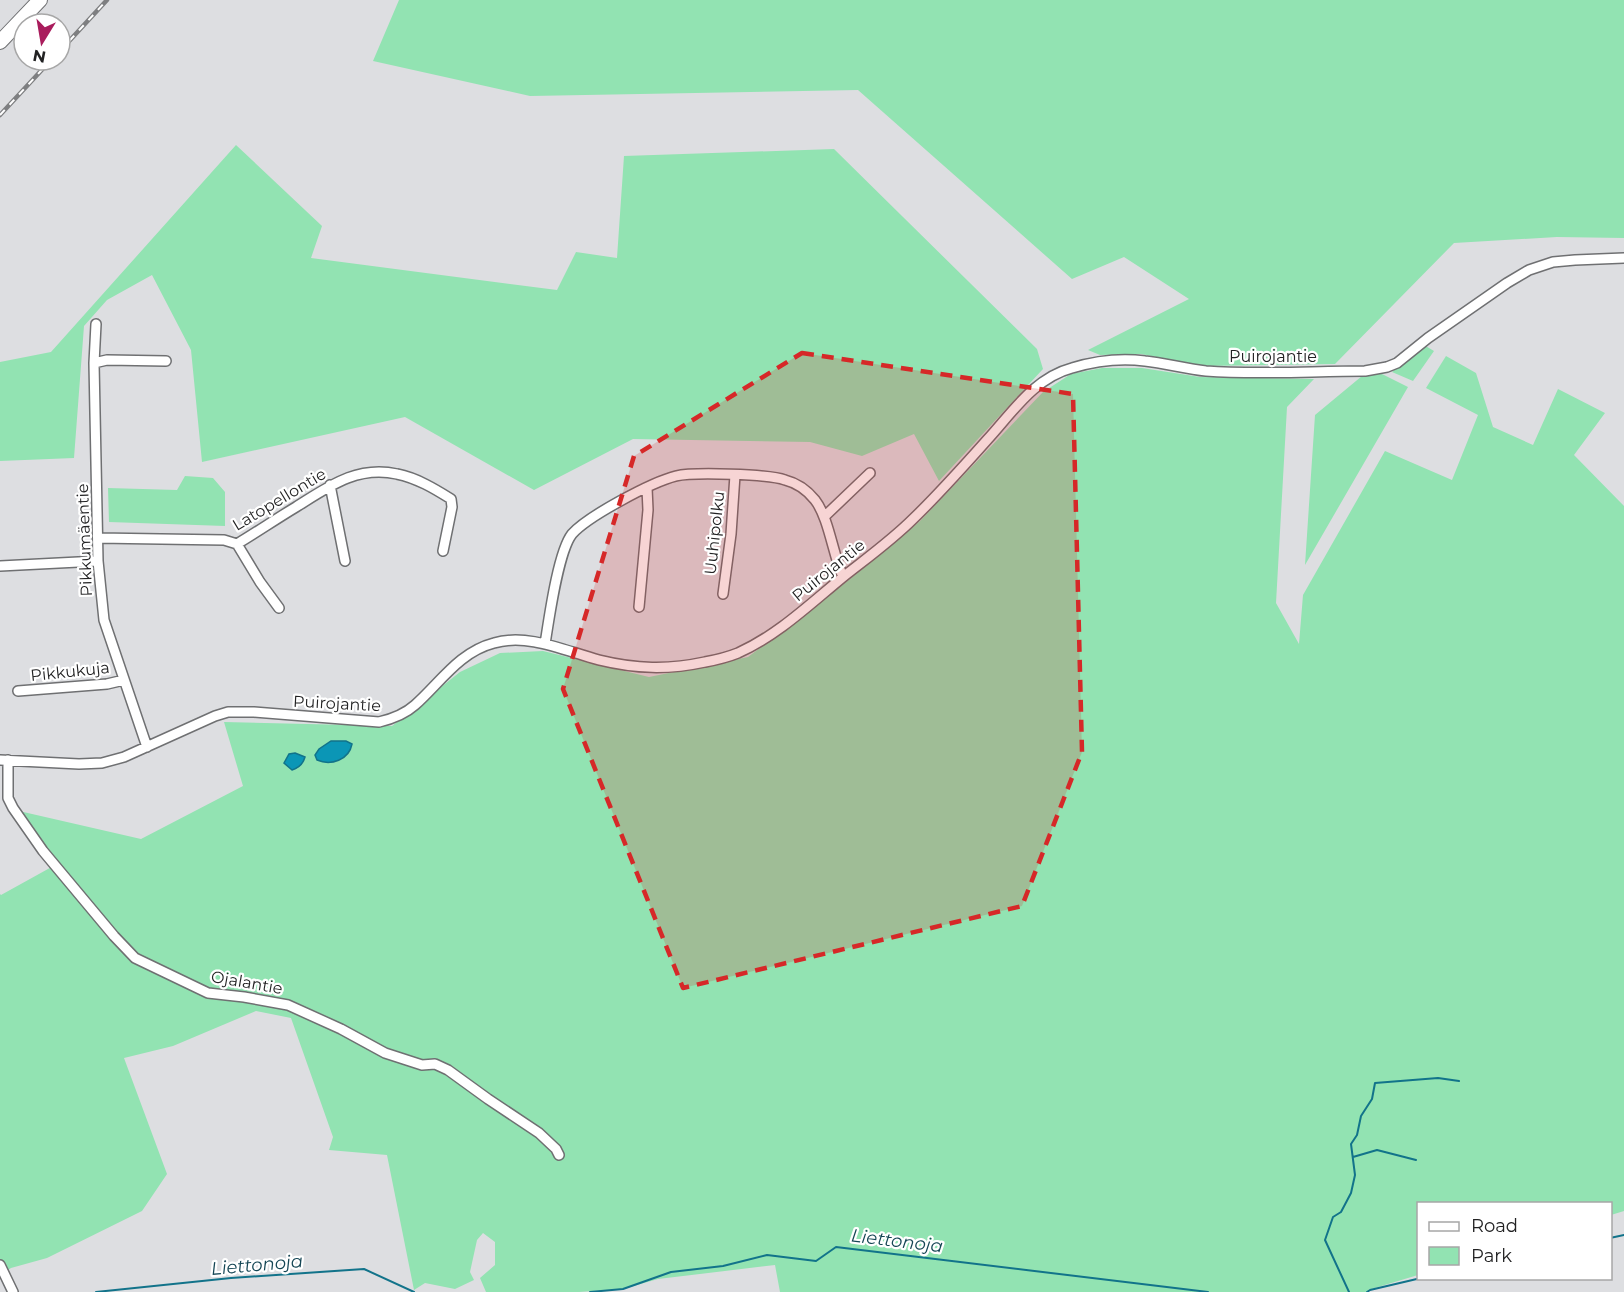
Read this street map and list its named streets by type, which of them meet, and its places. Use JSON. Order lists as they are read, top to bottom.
{
  "streets": {
    "street": [
      "Puirojantie",
      "Latopellontie",
      "Uuhipolku",
      "Pikkumäentie",
      "Pikkukuja",
      "Ojalantie"
    ]
  },
  "crossings": [
    ["Puirojantie", "Pikkumäentie"],
    ["Puirojantie", "Ojalantie"],
    ["Latopellontie", "Pikkumäentie"],
    ["Pikkumäentie", "Pikkukuja"]
  ],
  "water": ["Liettonoja"],
  "legend": ["Road", "Park"],
  "north": "bottom"
}
